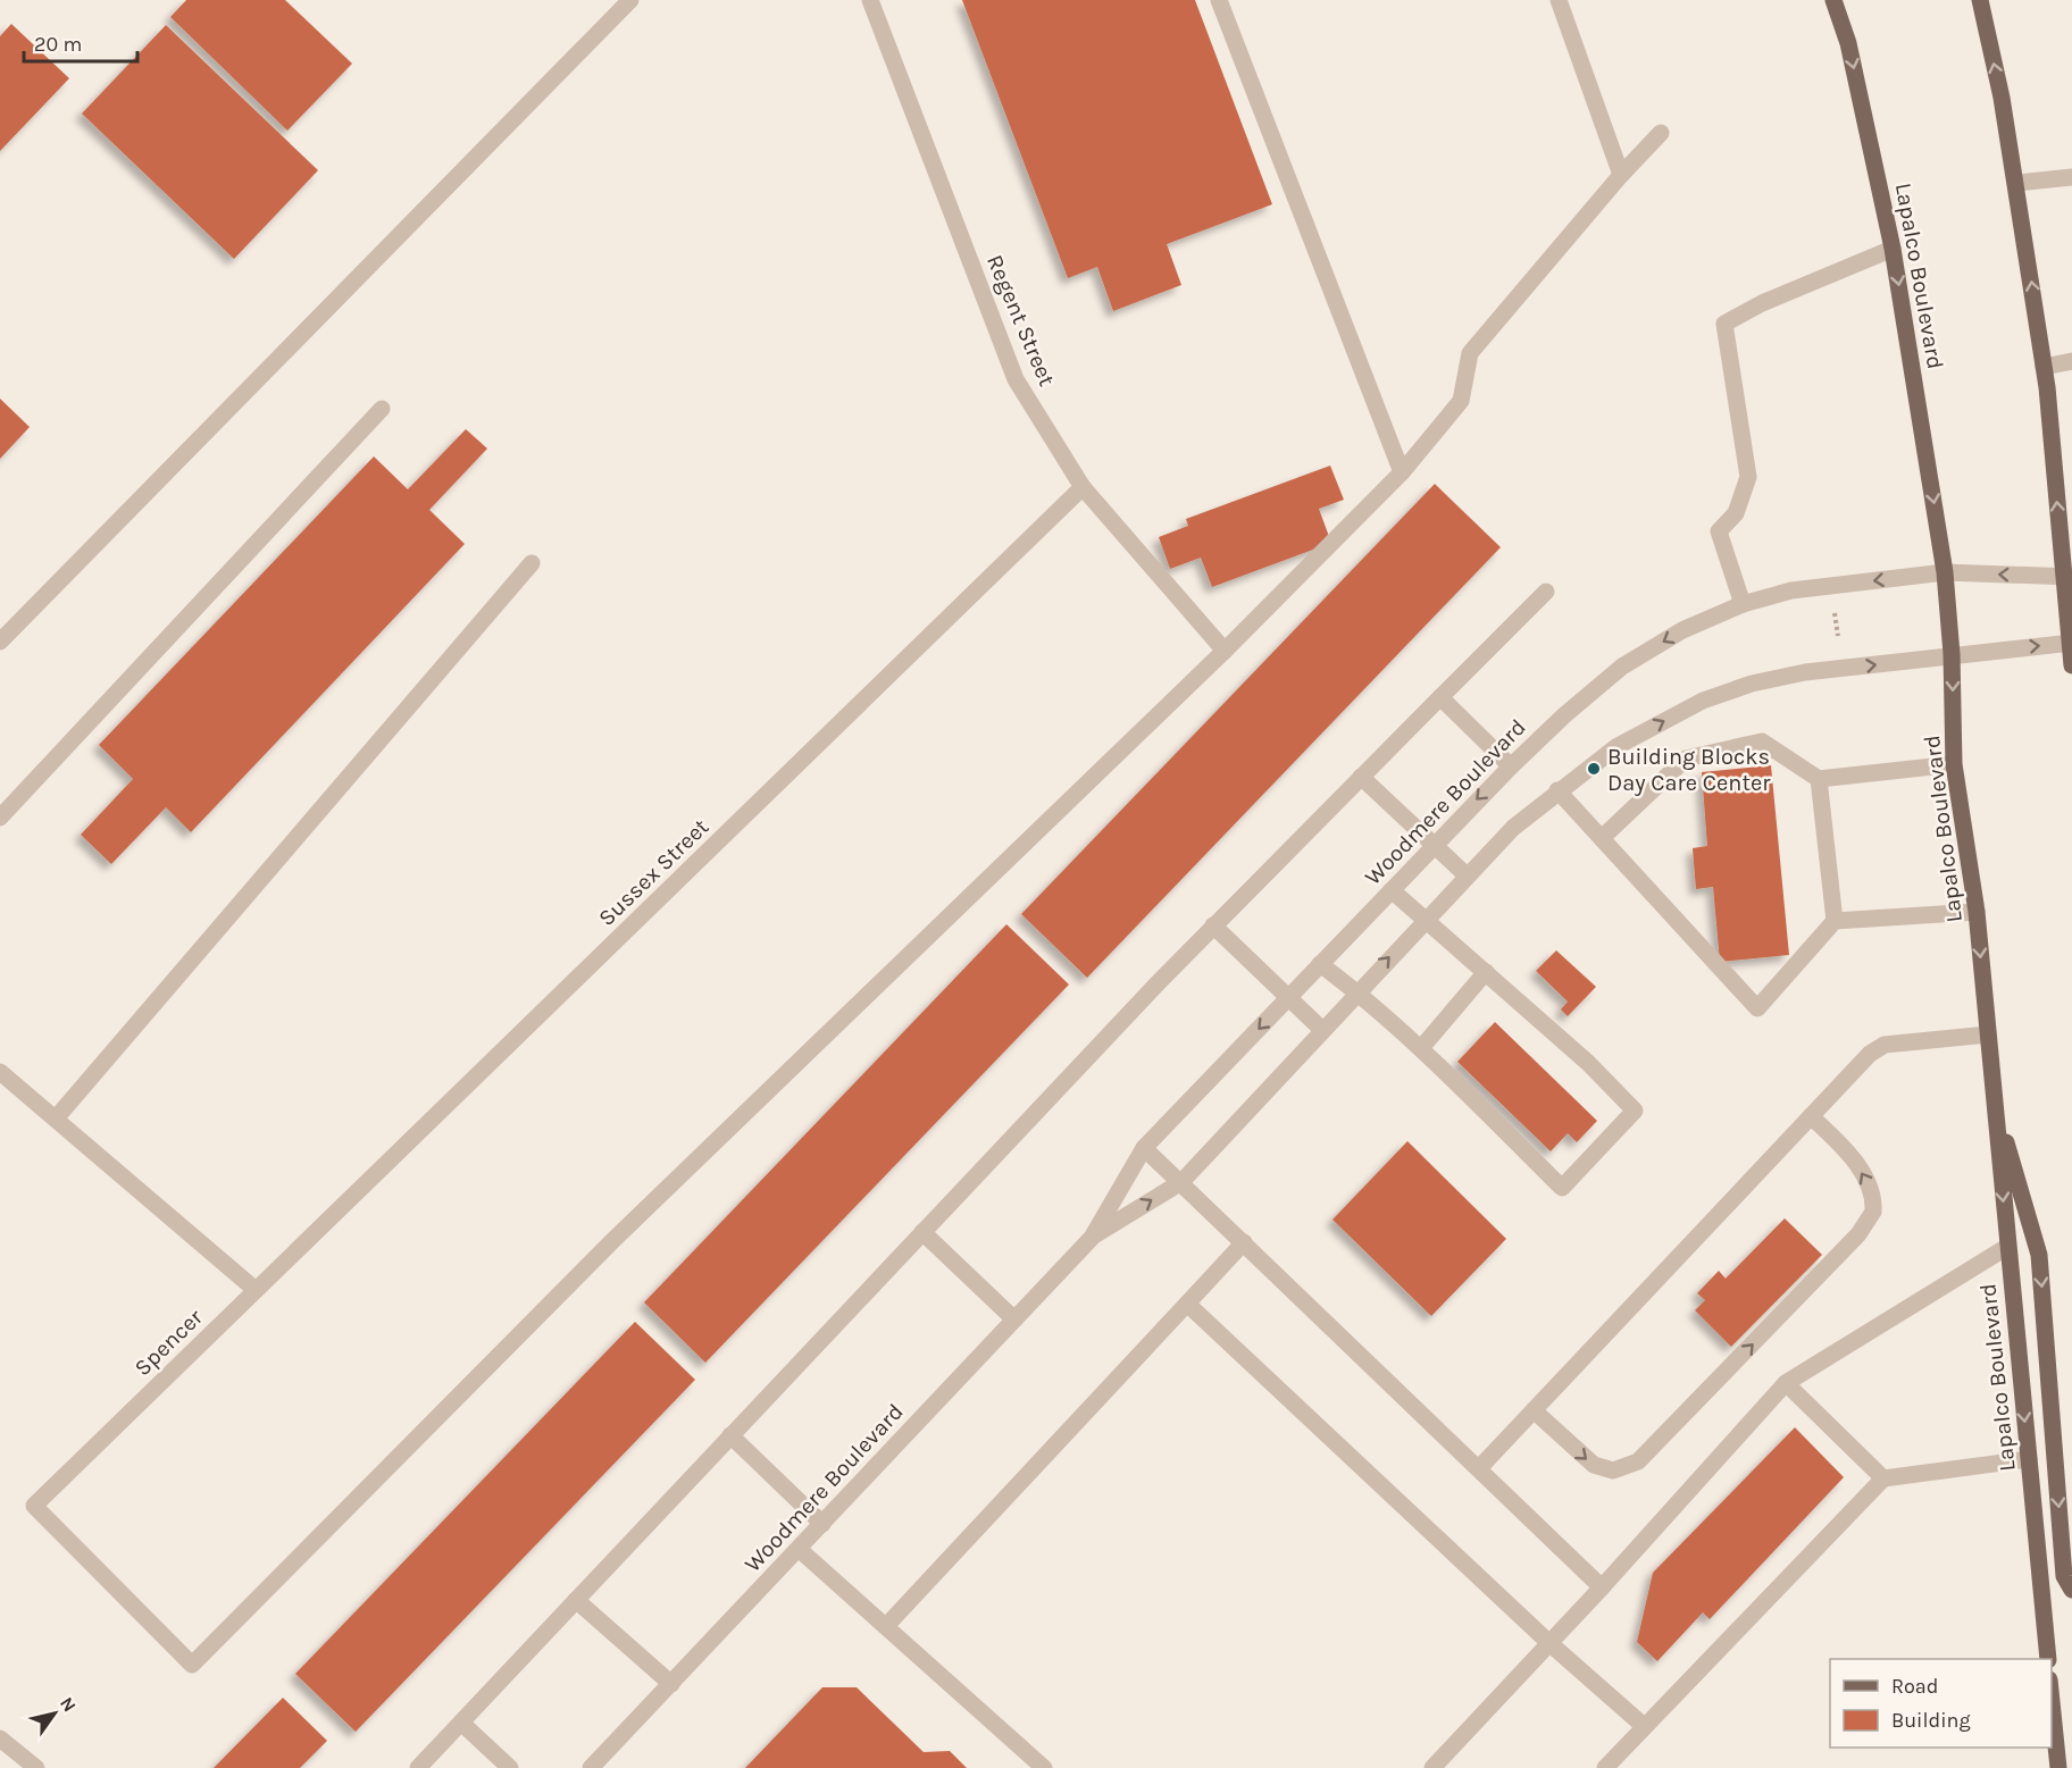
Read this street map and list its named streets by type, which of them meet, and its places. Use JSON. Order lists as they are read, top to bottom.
{
  "streets": {
    "main road": ["Lapalco Boulevard"],
    "street": [
      "Regent Street",
      "Woodmere Boulevard",
      "Sussex Street",
      "Spencer"
    ]
  },
  "crossings": [
    ["Lapalco Boulevard", "Woodmere Boulevard"],
    ["Regent Street", "Sussex Street"],
    ["Regent Street", "Spencer"],
    ["Sussex Street", "Spencer"]
  ],
  "places": ["Building Blocks Day Care Center"],
  "legend": ["Road", "Building"],
  "scale_bar": "20 m",
  "north": "top right"
}
